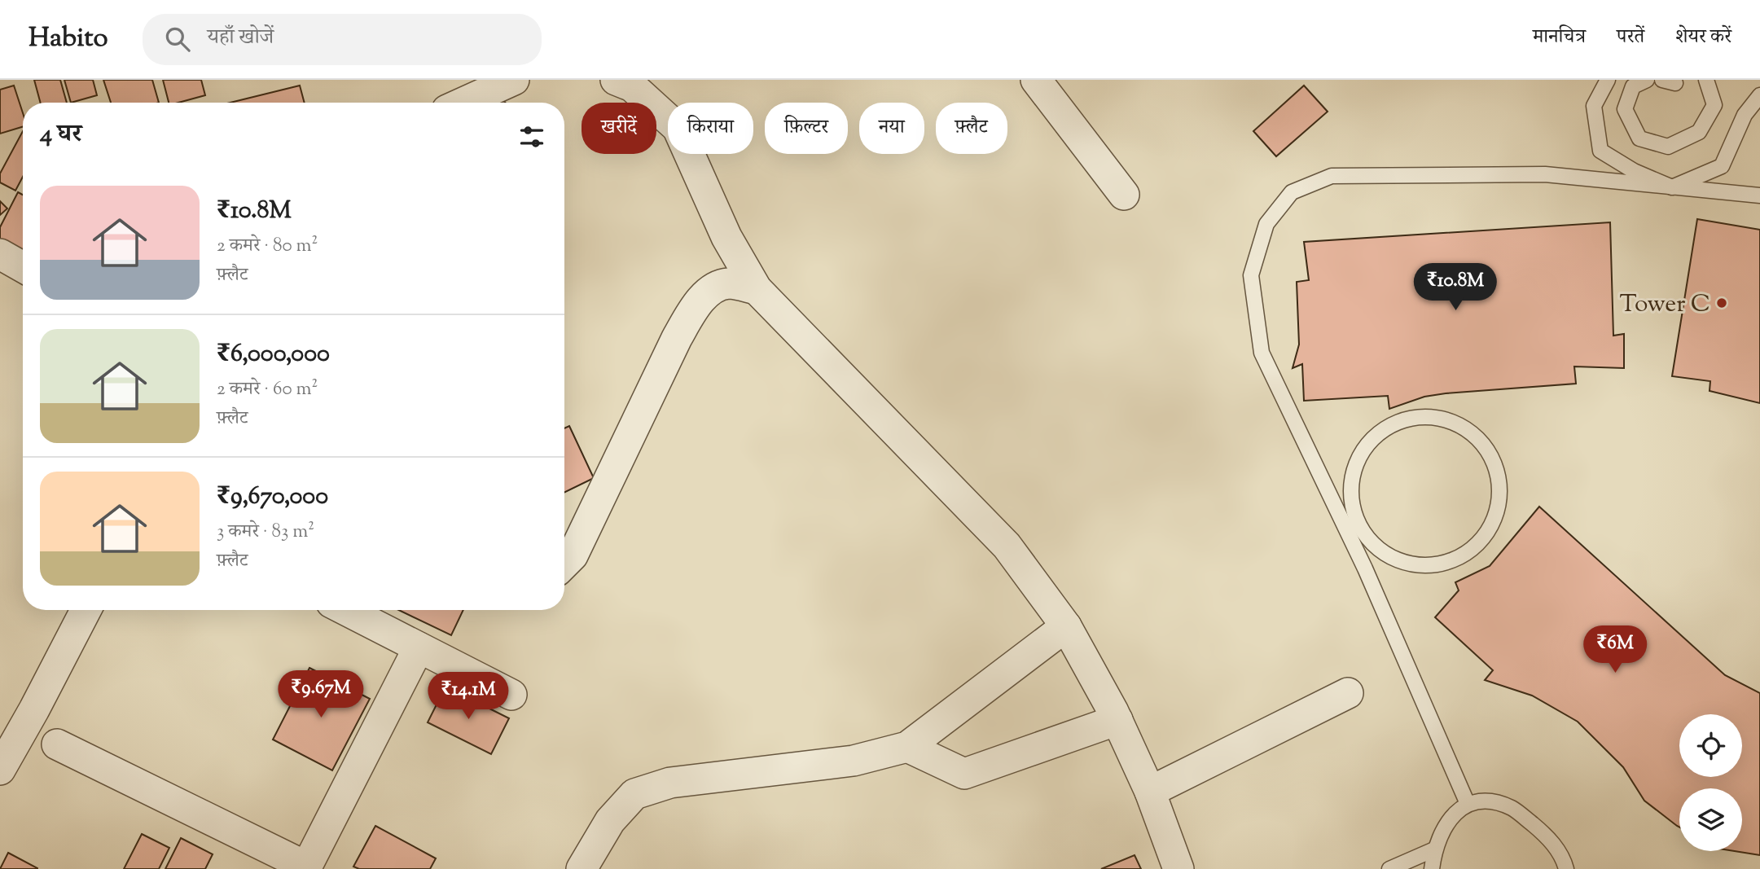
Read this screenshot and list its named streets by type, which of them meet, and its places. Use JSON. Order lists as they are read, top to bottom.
{
  "places": ["Tower C"],
  "page": {
    "header": "Habito",
    "search": "यहाँ खोजें",
    "nav": ["मानचित्र", "परतें", "शेयर करें"],
    "chip": [
      "खरीदें",
      "किराया",
      "फ़िल्टर",
      "नया",
      "फ़्लैट"
    ],
    "heading": "4 घर",
    "list": [
      {
        "name": "₹10.8M",
        "note": "2 कमरे · 80 m² · फ़्लैट"
      },
      {
        "name": "₹6,000,000",
        "note": "2 कमरे · 60 m² · फ़्लैट"
      },
      {
        "name": "₹9,670,000",
        "note": "3 कमरे · 83 m² · फ़्लैट"
      }
    ],
    "price": [
      "₹10.8M",
      "₹6M",
      "₹9.67M",
      "₹14.1M"
    ]
  }
}
